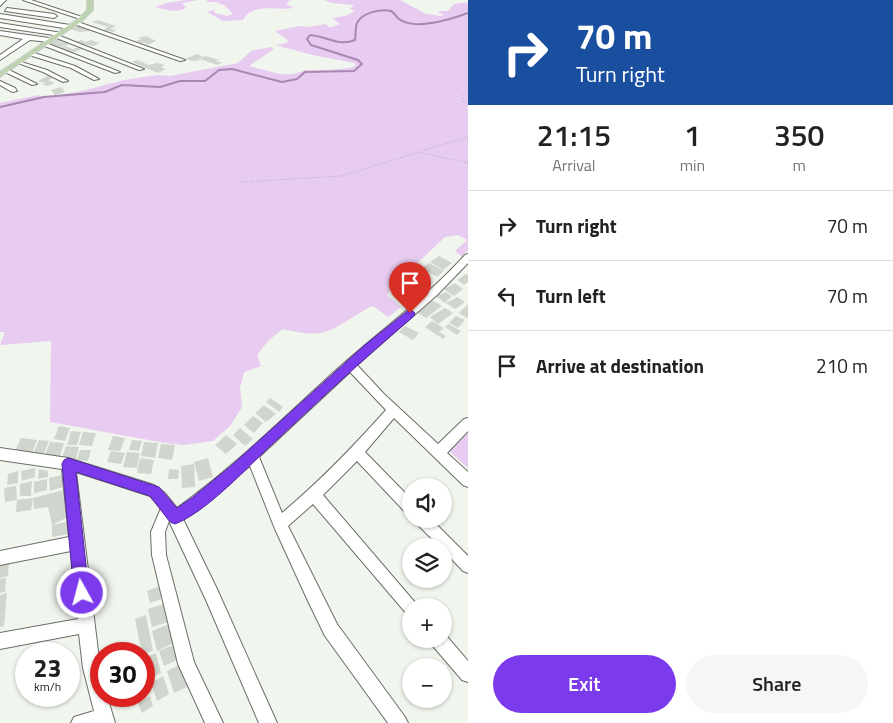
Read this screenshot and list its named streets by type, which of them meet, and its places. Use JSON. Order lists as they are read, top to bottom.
{
  "page": {
    "turn": ["70 m", "Turn right"],
    "eta": [
      "21:15",
      "Arrival",
      "1",
      "min",
      "350",
      "m"
    ],
    "list": [
      {
        "name": "Turn right",
        "value": "70 m"
      },
      {
        "name": "Turn left",
        "value": "70 m"
      },
      {
        "name": "Arrive at destination",
        "value": "210 m"
      }
    ],
    "map_buttons": ["+", "−"],
    "speed": "23 km/h",
    "limit": "30",
    "buttons": ["Exit", "Share"]
  }
}
